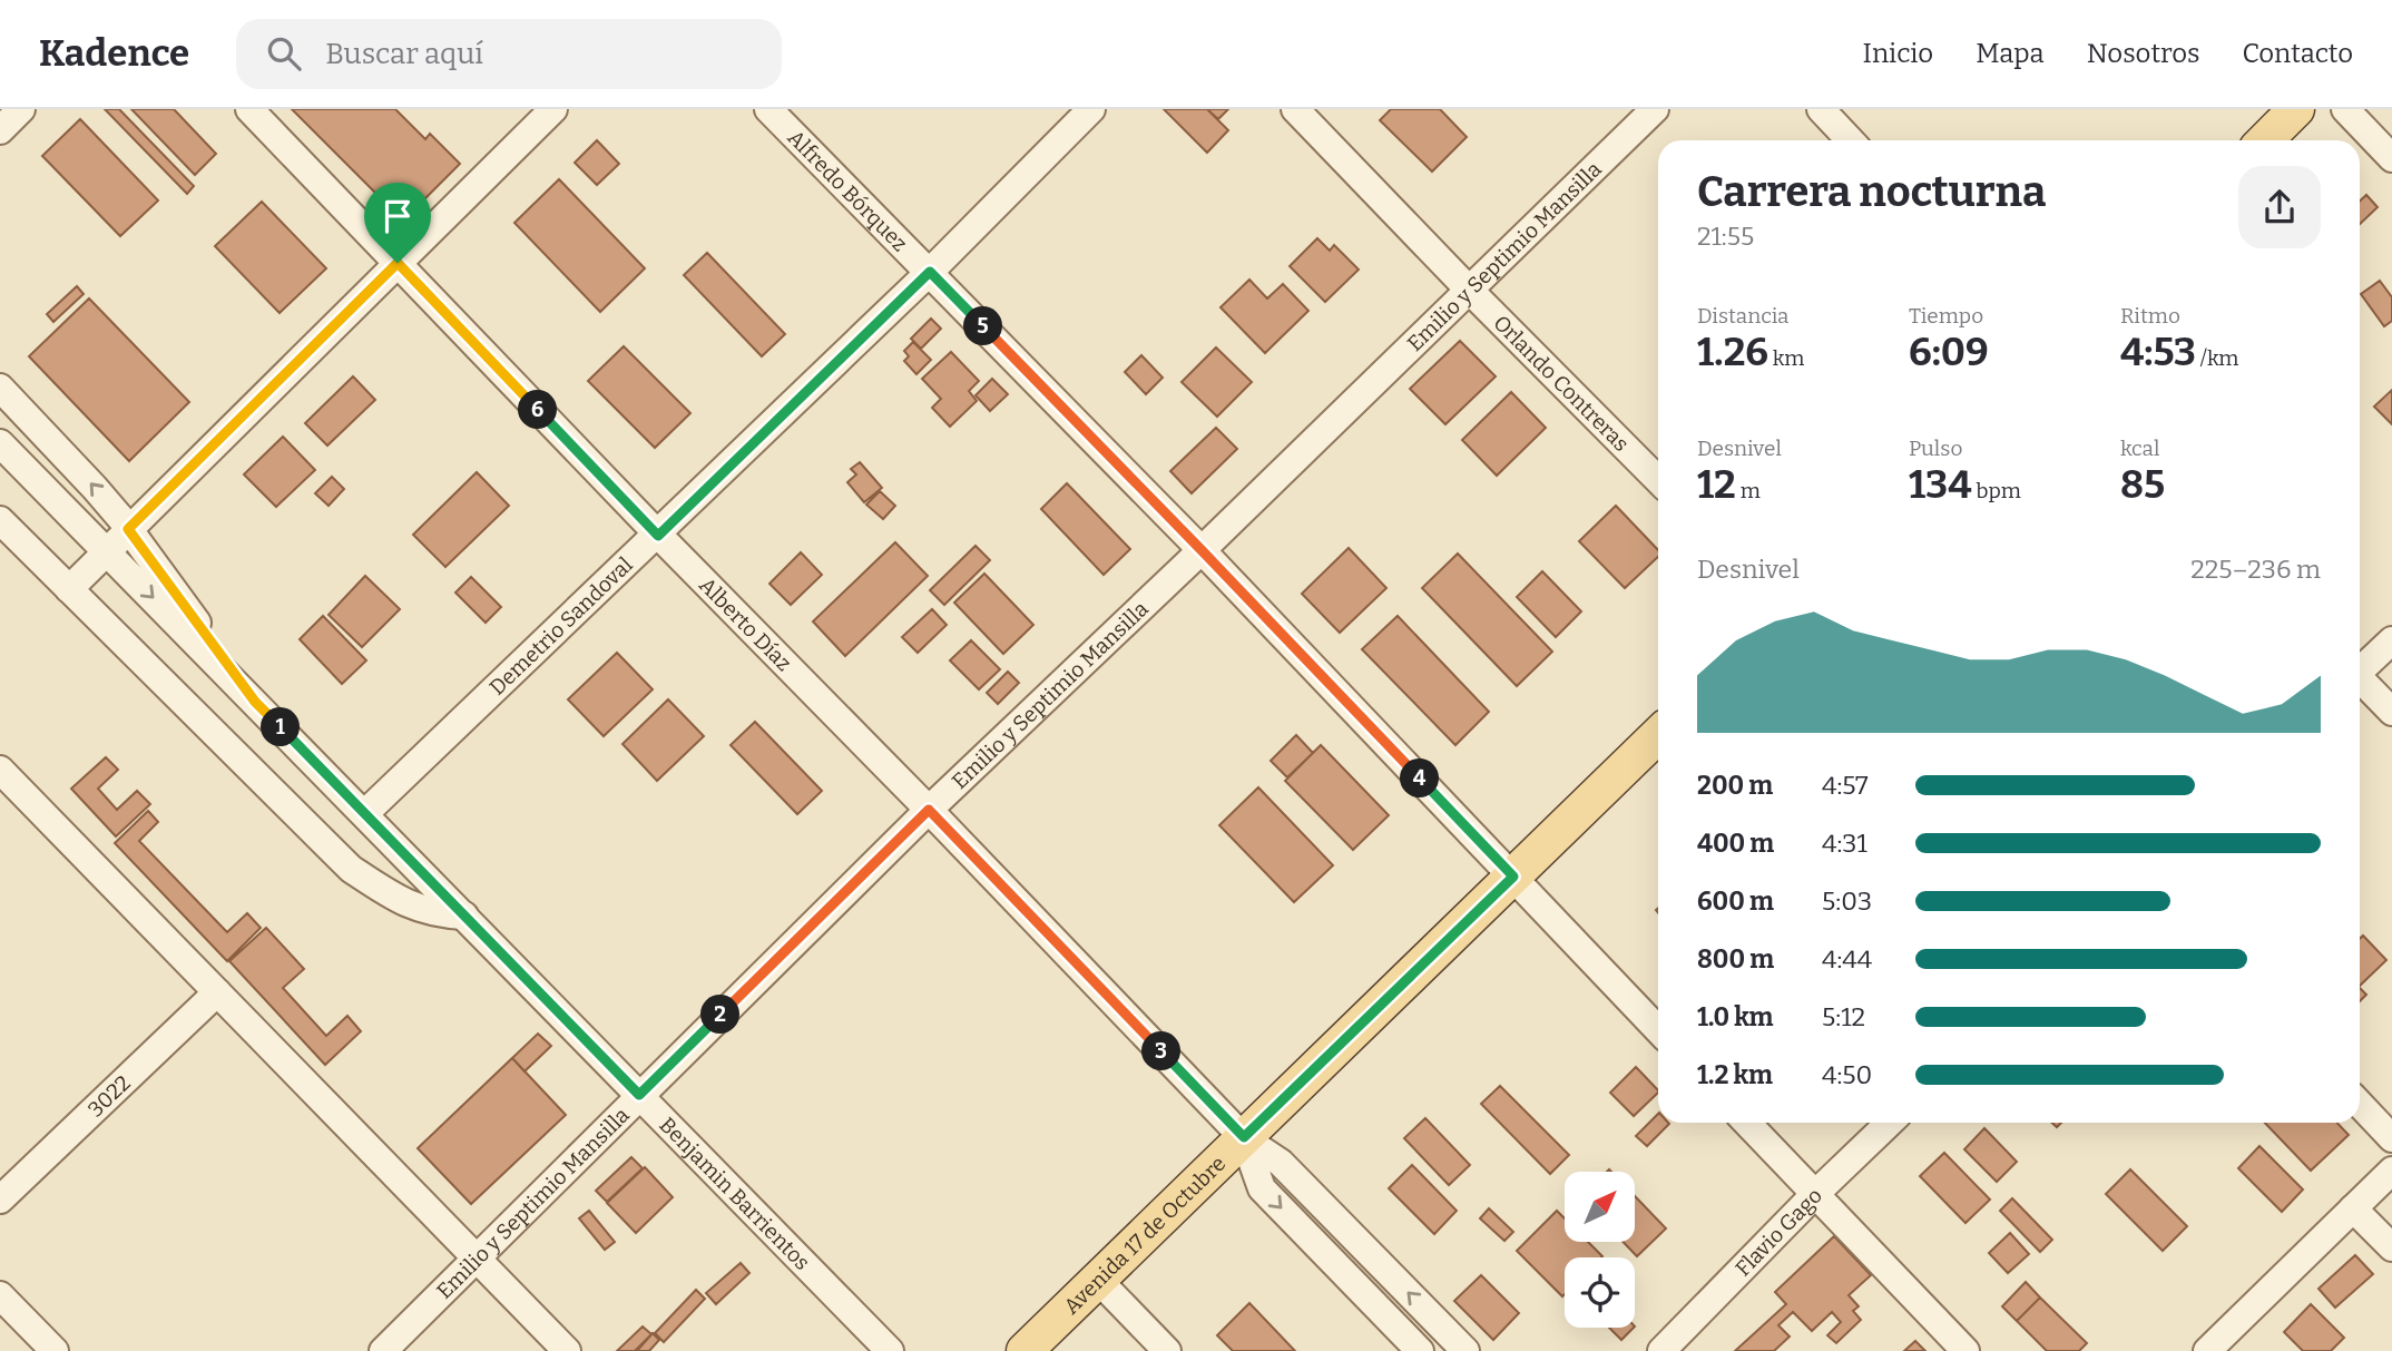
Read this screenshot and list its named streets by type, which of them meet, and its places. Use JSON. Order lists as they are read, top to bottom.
{
  "streets": {
    "main road": ["Avenida 17 de Octubre"],
    "street": [
      "Alfredo Bórquez",
      "Emilio y Septimio Mansilla",
      "Orlando Contreras",
      "Alberto Díaz",
      "Demetrio Sandoval",
      "3022",
      "Benjamin Barrientos",
      "Flavio Gago"
    ]
  },
  "crossings": [
    ["Alfredo Bórquez", "Emilio y Septimio Mansilla"],
    ["Alfredo Bórquez", "Demetrio Sandoval"],
    ["Alfredo Bórquez", "Avenida 17 de Octubre"],
    ["Emilio y Septimio Mansilla", "Orlando Contreras"],
    ["Emilio y Septimio Mansilla", "Alberto Díaz"],
    ["Emilio y Septimio Mansilla", "Benjamin Barrientos"],
    ["Alberto Díaz", "Demetrio Sandoval"],
    ["Alberto Díaz", "Avenida 17 de Octubre"],
    ["Demetrio Sandoval", "Benjamin Barrientos"]
  ],
  "north": "top right",
  "page": {
    "header": "Kadence",
    "search": "Buscar aquí",
    "nav": [
      "Inicio",
      "Mapa",
      "Nosotros",
      "Contacto"
    ],
    "heading": ["Carrera nocturna", "21:55"],
    "stats": [
      ["Distancia", "1.26 km"],
      ["Tiempo", "6:09"],
      ["Ritmo", "4:53 /km"],
      ["Desnivel", "12 m"],
      ["Pulso", "134 bpm"],
      ["kcal", "85"]
    ],
    "pins": [
      "5",
      "6",
      "1",
      "4",
      "2",
      "3"
    ],
    "chart": ["Desnivel", "225–236 m"],
    "list": [
      {
        "name": "200 m",
        "note": "4:57"
      },
      {
        "name": "400 m",
        "note": "4:31"
      },
      {
        "name": "600 m",
        "note": "5:03"
      },
      {
        "name": "800 m",
        "note": "4:44"
      },
      {
        "name": "1.0 km",
        "note": "5:12"
      },
      {
        "name": "1.2 km",
        "note": "4:50"
      }
    ]
  }
}
